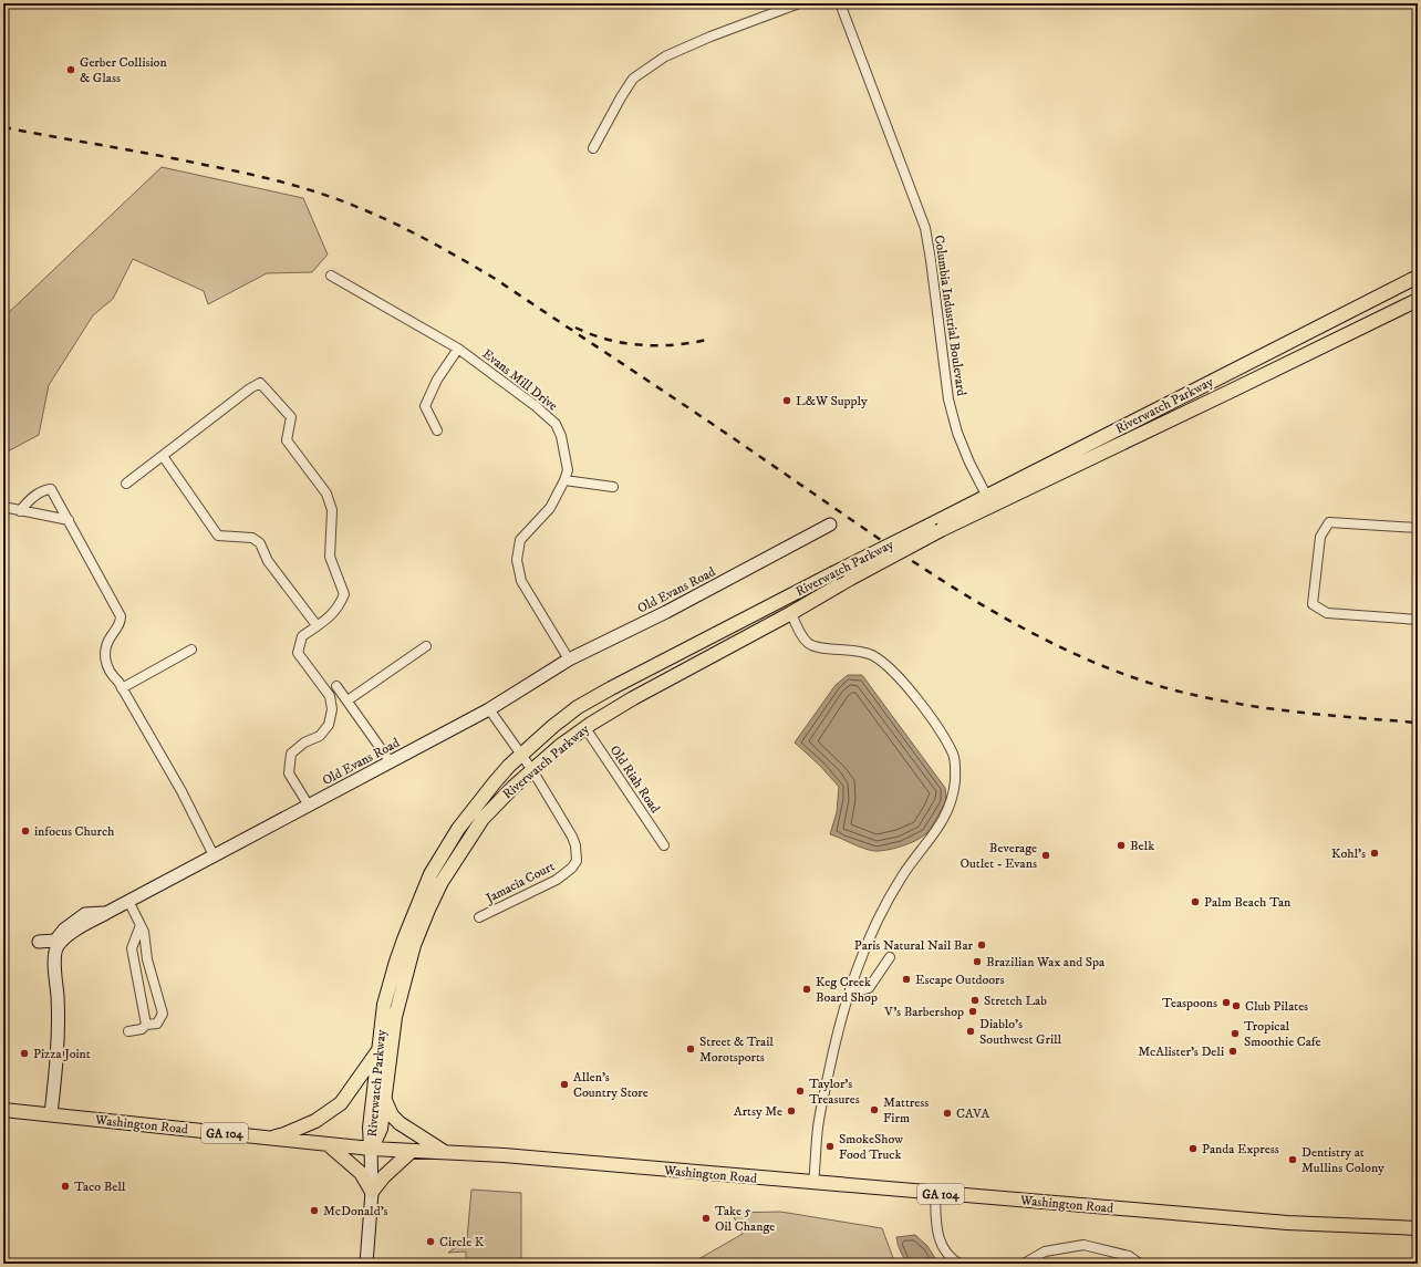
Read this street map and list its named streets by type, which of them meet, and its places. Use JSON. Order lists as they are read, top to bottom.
{
  "streets": {
    "main road": ["Riverwatch Parkway", "Washington Road", "GA 104"],
    "street": [
      "Columbia Industrial Boulevard",
      "Evans Mill Drive",
      "Old Evans Road",
      "Old Riah Road",
      "Jamacia Court"
    ]
  },
  "crossings": [
    ["Columbia Industrial Boulevard", "Riverwatch Parkway"],
    ["Evans Mill Drive", "Old Evans Road"],
    ["Riverwatch Parkway", "Old Riah Road"],
    ["Riverwatch Parkway", "Jamacia Court"],
    ["Riverwatch Parkway", "Washington Road"],
    ["Old Evans Road", "Jamacia Court"],
    ["Old Evans Road", "Washington Road"]
  ],
  "places": [
    "Gerber Collision & Glass",
    "L&W Supply",
    "infocus Church",
    "Belk",
    "Kohl's",
    "Beverage Outlet - Evans",
    "Palm Beach Tan",
    "Paris Natural Nail Bar",
    "Brazilian Wax and Spa",
    "Escape Outdoors",
    "Keg Creek Board Shop",
    "Stretch Lab",
    "Teaspoons",
    "Club Pilates",
    "V's Barbershop",
    "Diablo's Southwest Grill",
    "Tropical Smoothie Cafe",
    "Street & Trail Morotsports",
    "McAlister's Deli",
    "Pizza Joint",
    "Allen's Country Store",
    "Taylor's Treasures",
    "Mattress Firm",
    "Artsy Me",
    "CAVA",
    "SmokeShow Food Truck",
    "Panda Express",
    "Dentistry at Mullins Colony",
    "Taco Bell",
    "McDonald's",
    "Take 5 Oil Change",
    "Circle K"
  ]
}
